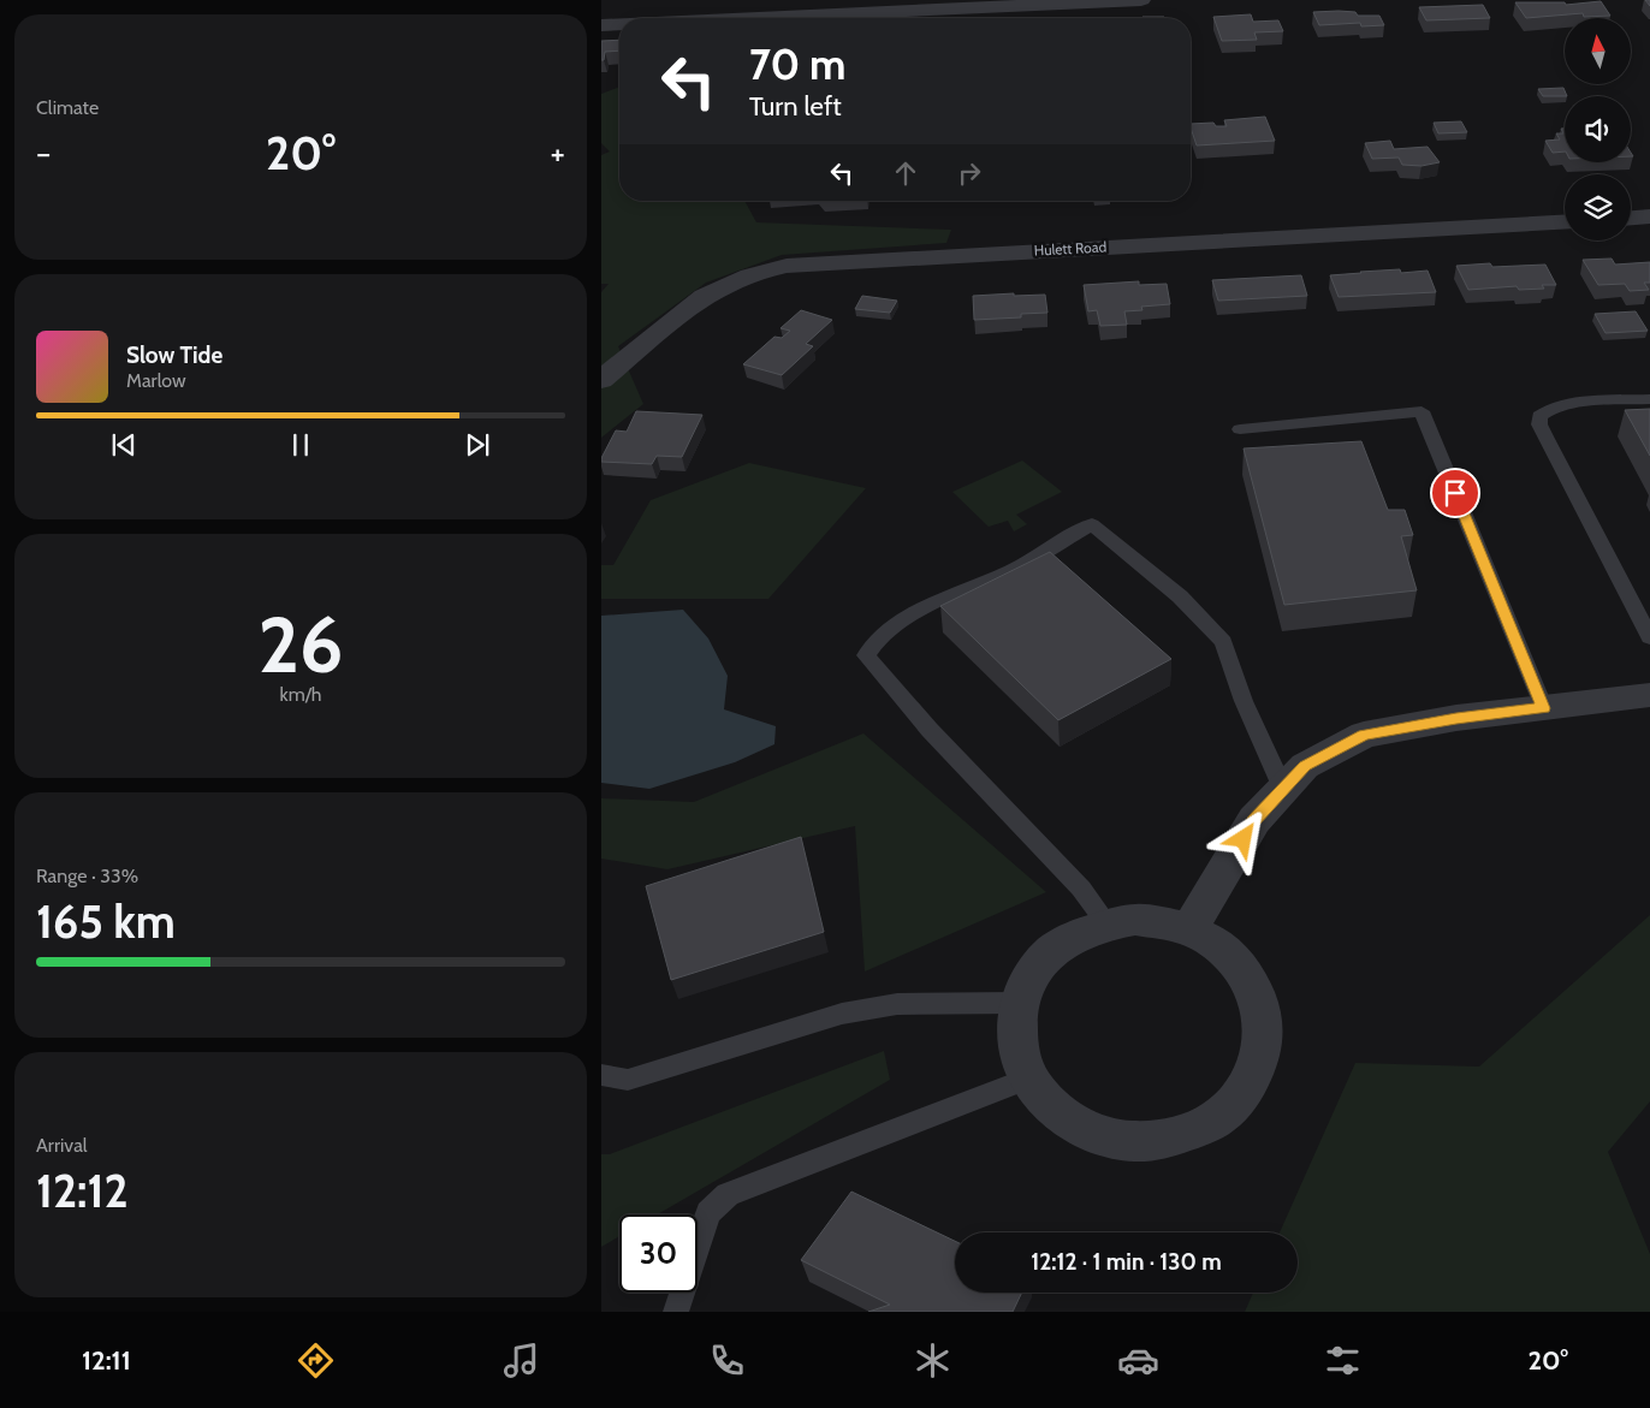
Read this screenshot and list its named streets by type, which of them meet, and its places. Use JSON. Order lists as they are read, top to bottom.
{
  "streets": {
    "street": ["Hulett Road"]
  },
  "north": "top",
  "page": {
    "tile": [
      "Climate",
      ["26", "km/h"],
      ["Range · 33%", "165 km"],
      ["Arrival", "12:12"]
    ],
    "turn": ["70 m", "Turn left"],
    "heat": ["−", "20°", "+"],
    "song": ["Slow Tide", "Marlow"],
    "limit": "30",
    "trip": "12:12 · 1 min · 130 m",
    "tabs": ["12:11", "20°"]
  }
}
